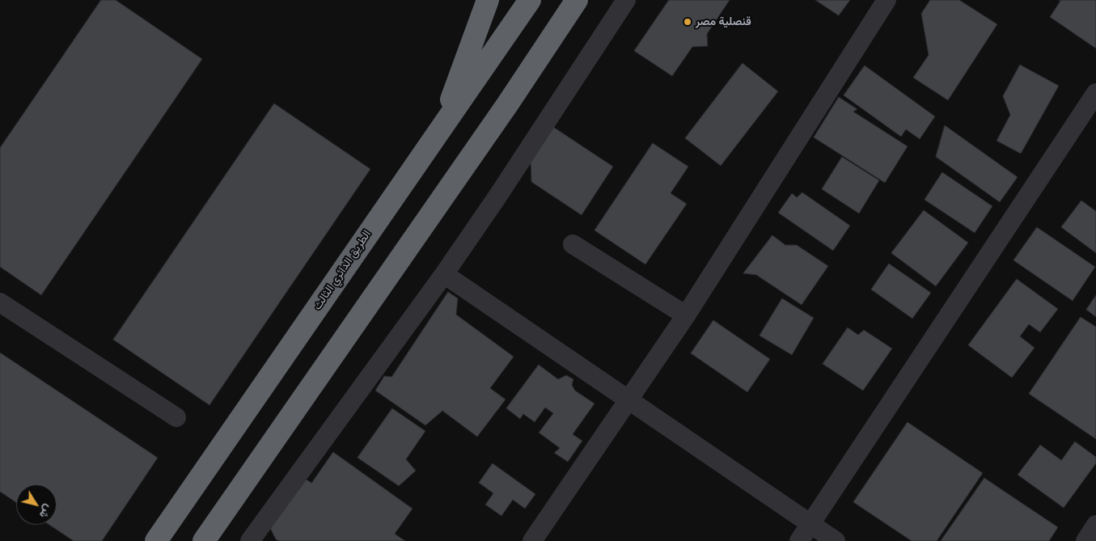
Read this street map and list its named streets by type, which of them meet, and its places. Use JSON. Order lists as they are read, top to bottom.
{
  "streets": {
    "highway": ["الطريق الدائري الثالث"]
  },
  "places": ["قنصلية مصر"],
  "north": "bottom right"
}
